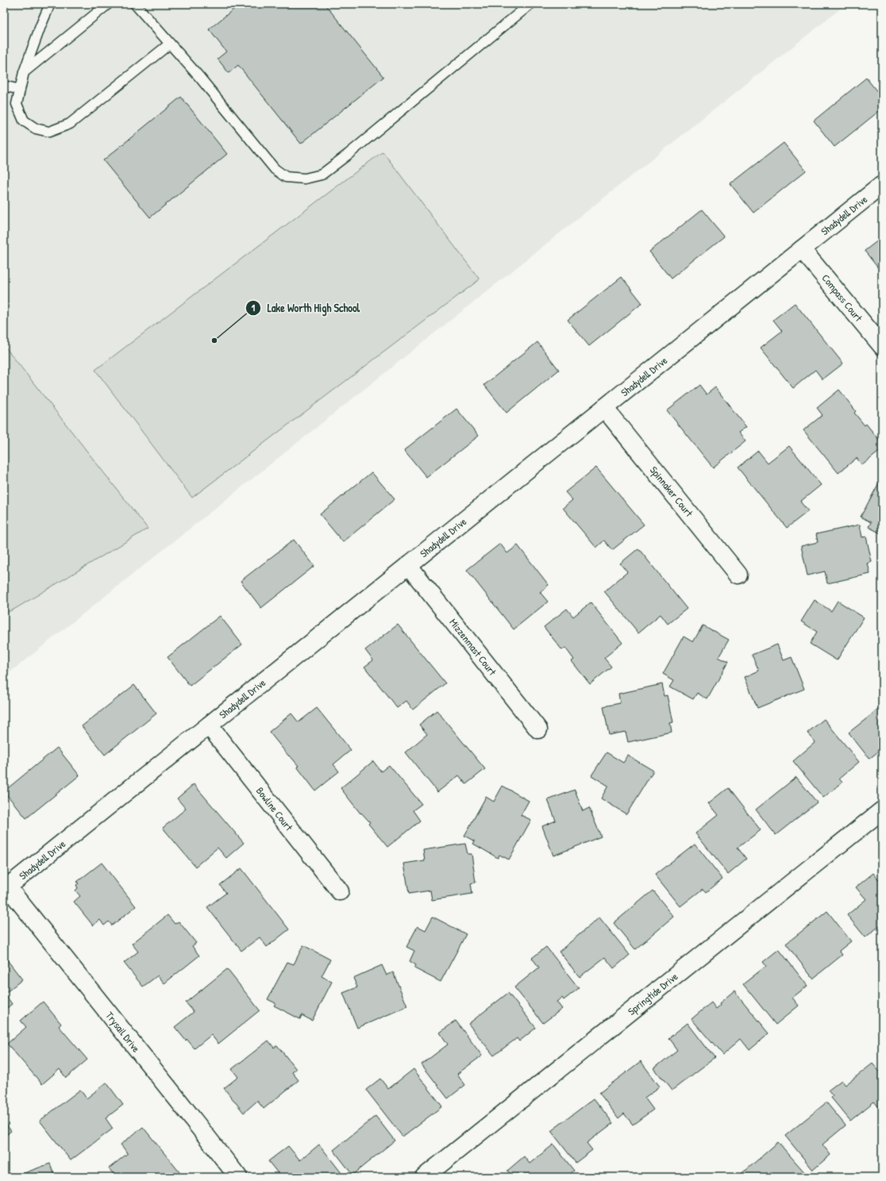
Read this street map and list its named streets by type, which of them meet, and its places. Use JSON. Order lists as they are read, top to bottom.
{
  "streets": {
    "street": [
      "Shadydell Drive",
      "Compass Court",
      "Spinnaker Court",
      "Mizzenmast Court",
      "Bowline Court",
      "Springtide Drive",
      "Trysail Drive"
    ]
  },
  "crossings": [
    ["Shadydell Drive", "Compass Court"],
    ["Shadydell Drive", "Spinnaker Court"],
    ["Shadydell Drive", "Mizzenmast Court"],
    ["Shadydell Drive", "Bowline Court"],
    ["Shadydell Drive", "Trysail Drive"]
  ],
  "places": ["Lake Worth High School"]
}
